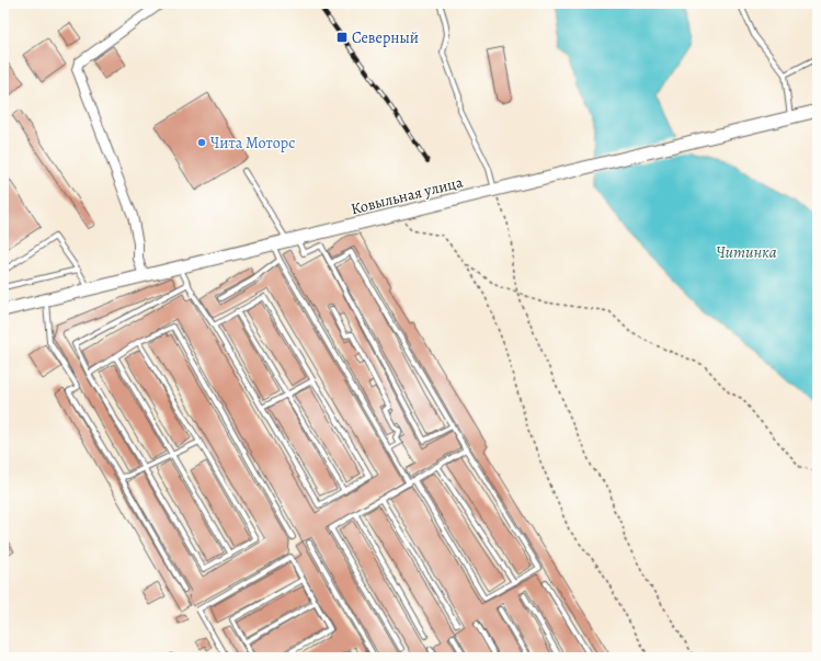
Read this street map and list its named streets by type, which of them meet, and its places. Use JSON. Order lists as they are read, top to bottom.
{
  "streets": {
    "main road": ["Ковыльная улица"]
  },
  "water": ["Читинка"],
  "places": {
    "transit": ["Северный"],
    "other": ["Чита Моторс"]
  }
}
